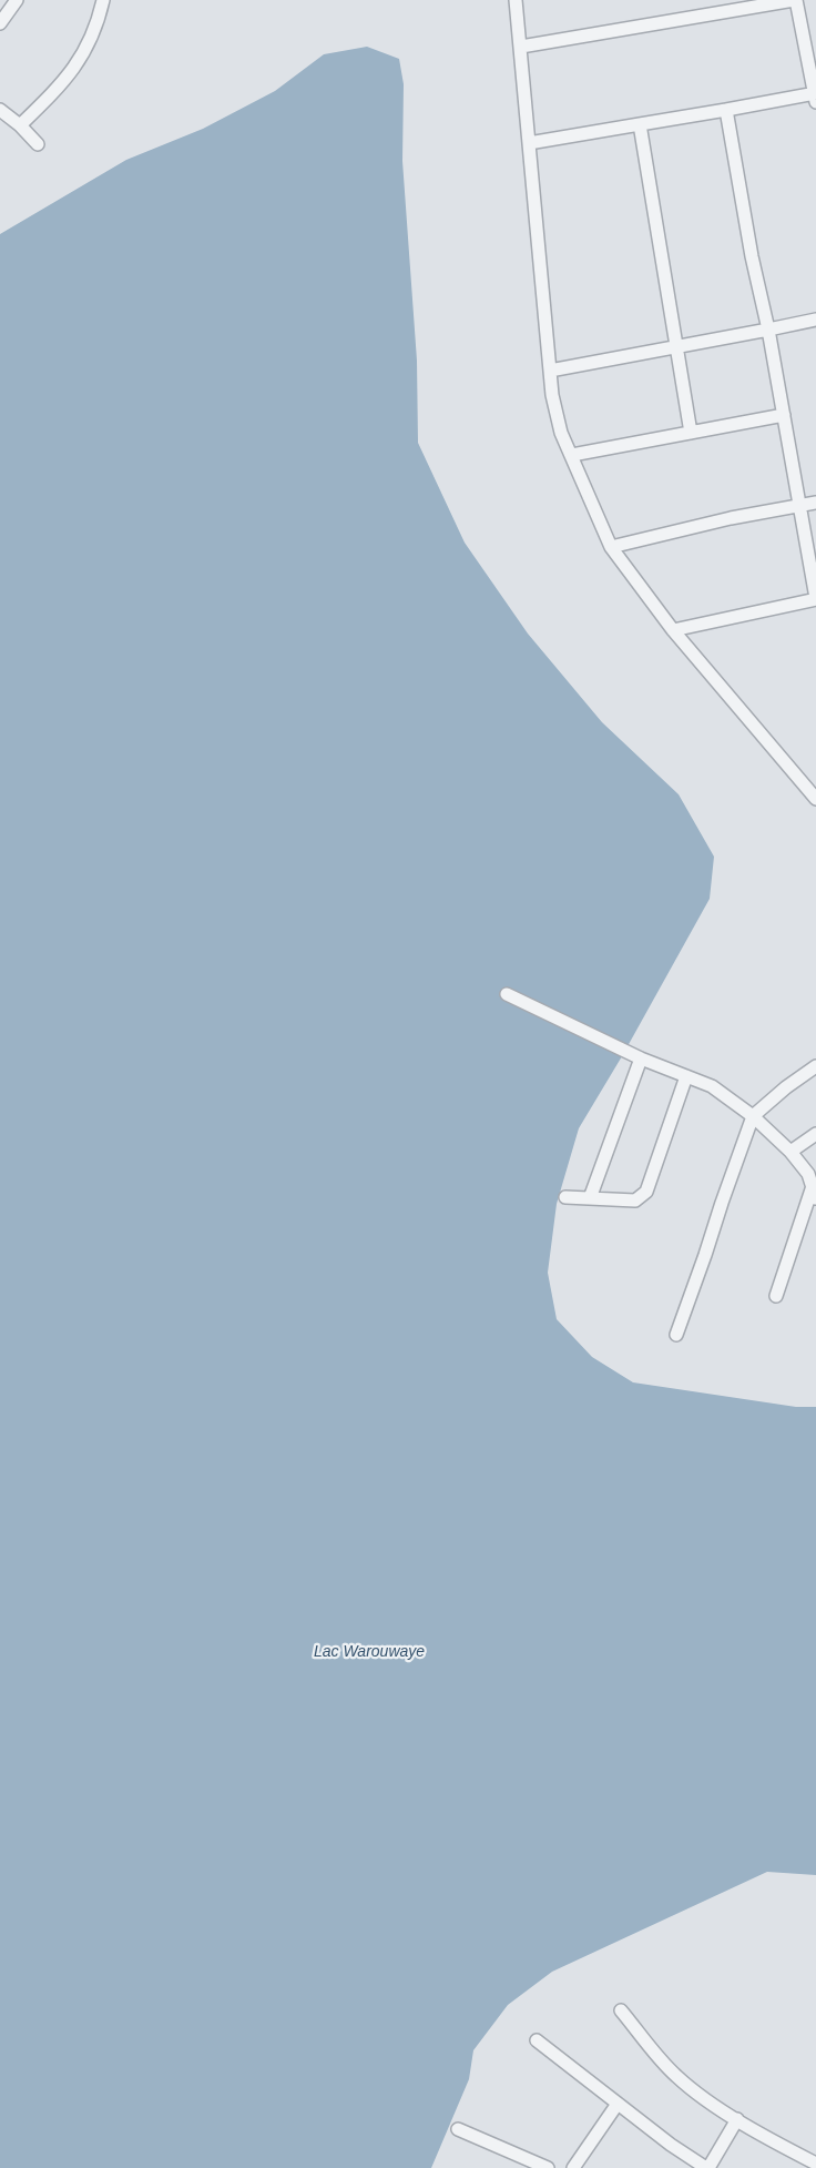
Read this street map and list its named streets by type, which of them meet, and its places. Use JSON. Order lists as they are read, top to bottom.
{
  "water": ["Lac Warouwaye"]
}
